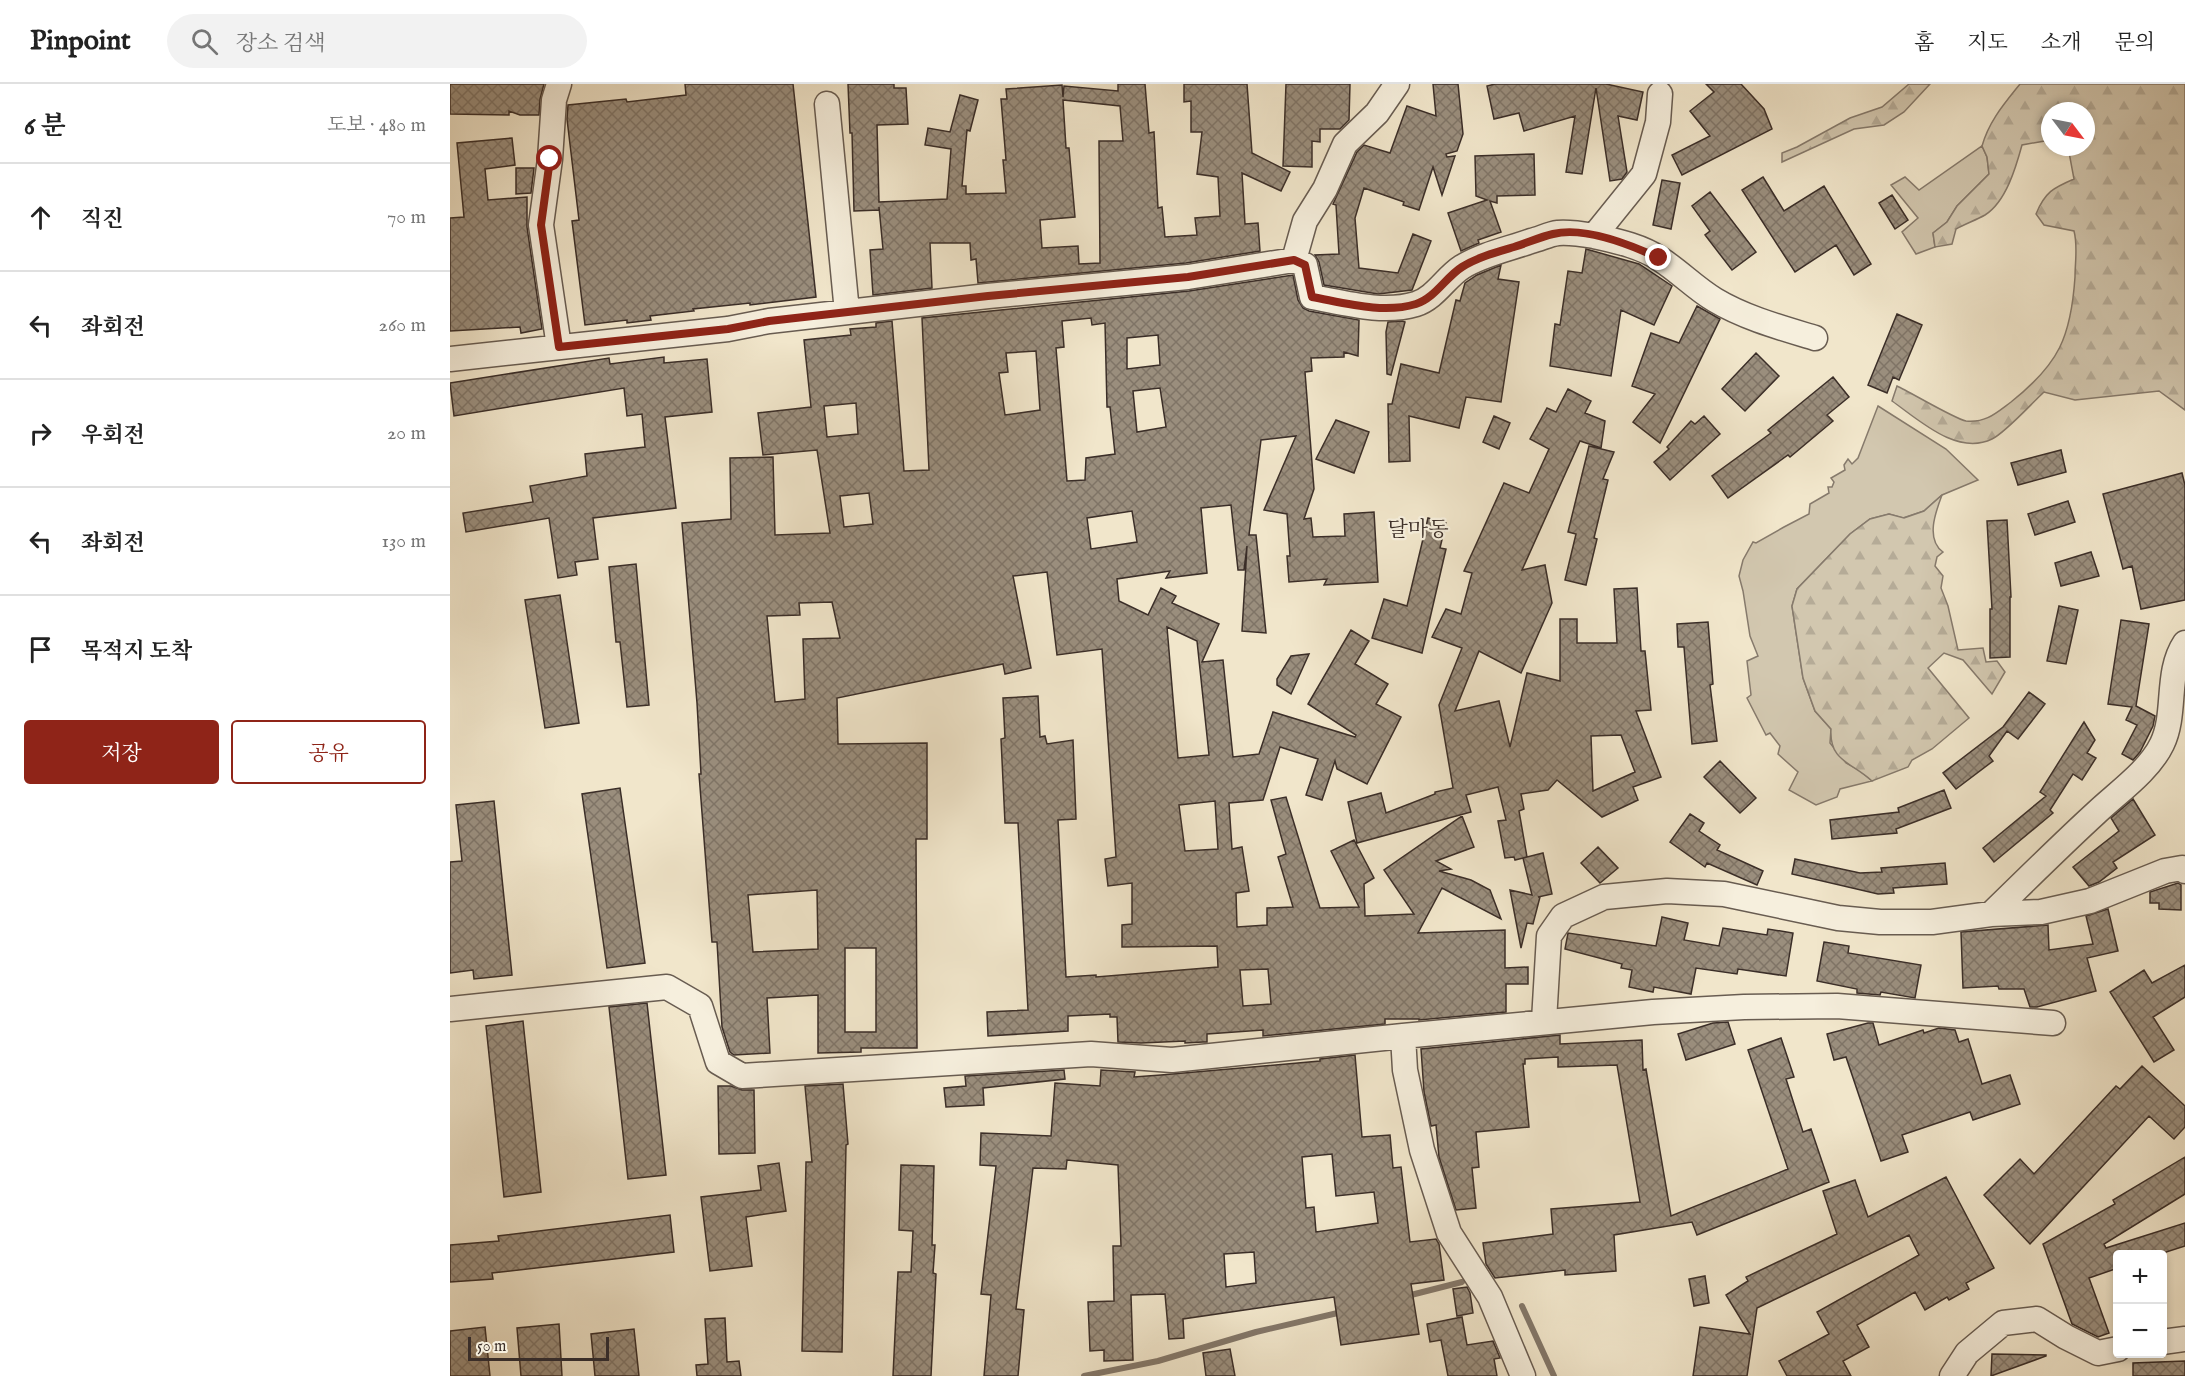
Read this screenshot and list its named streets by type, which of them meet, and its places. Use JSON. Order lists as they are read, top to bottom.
{
  "districts": ["달마동"],
  "scale_bar": "50 m",
  "north": "bottom right",
  "page": {
    "header": "Pinpoint",
    "search": "장소 검색",
    "nav": [
      "홈",
      "지도",
      "소개",
      "문의"
    ],
    "heading": ["6 분", "도보 · 480 m"],
    "list": [
      ["직진", "70 m"],
      ["좌회전", "260 m"],
      ["우회전", "20 m"],
      ["좌회전", "130 m"],
      "목적지 도착"
    ],
    "buttons": ["저장", "공유"],
    "map_buttons": ["+", "−"],
    "scale": "50 m"
  }
}
